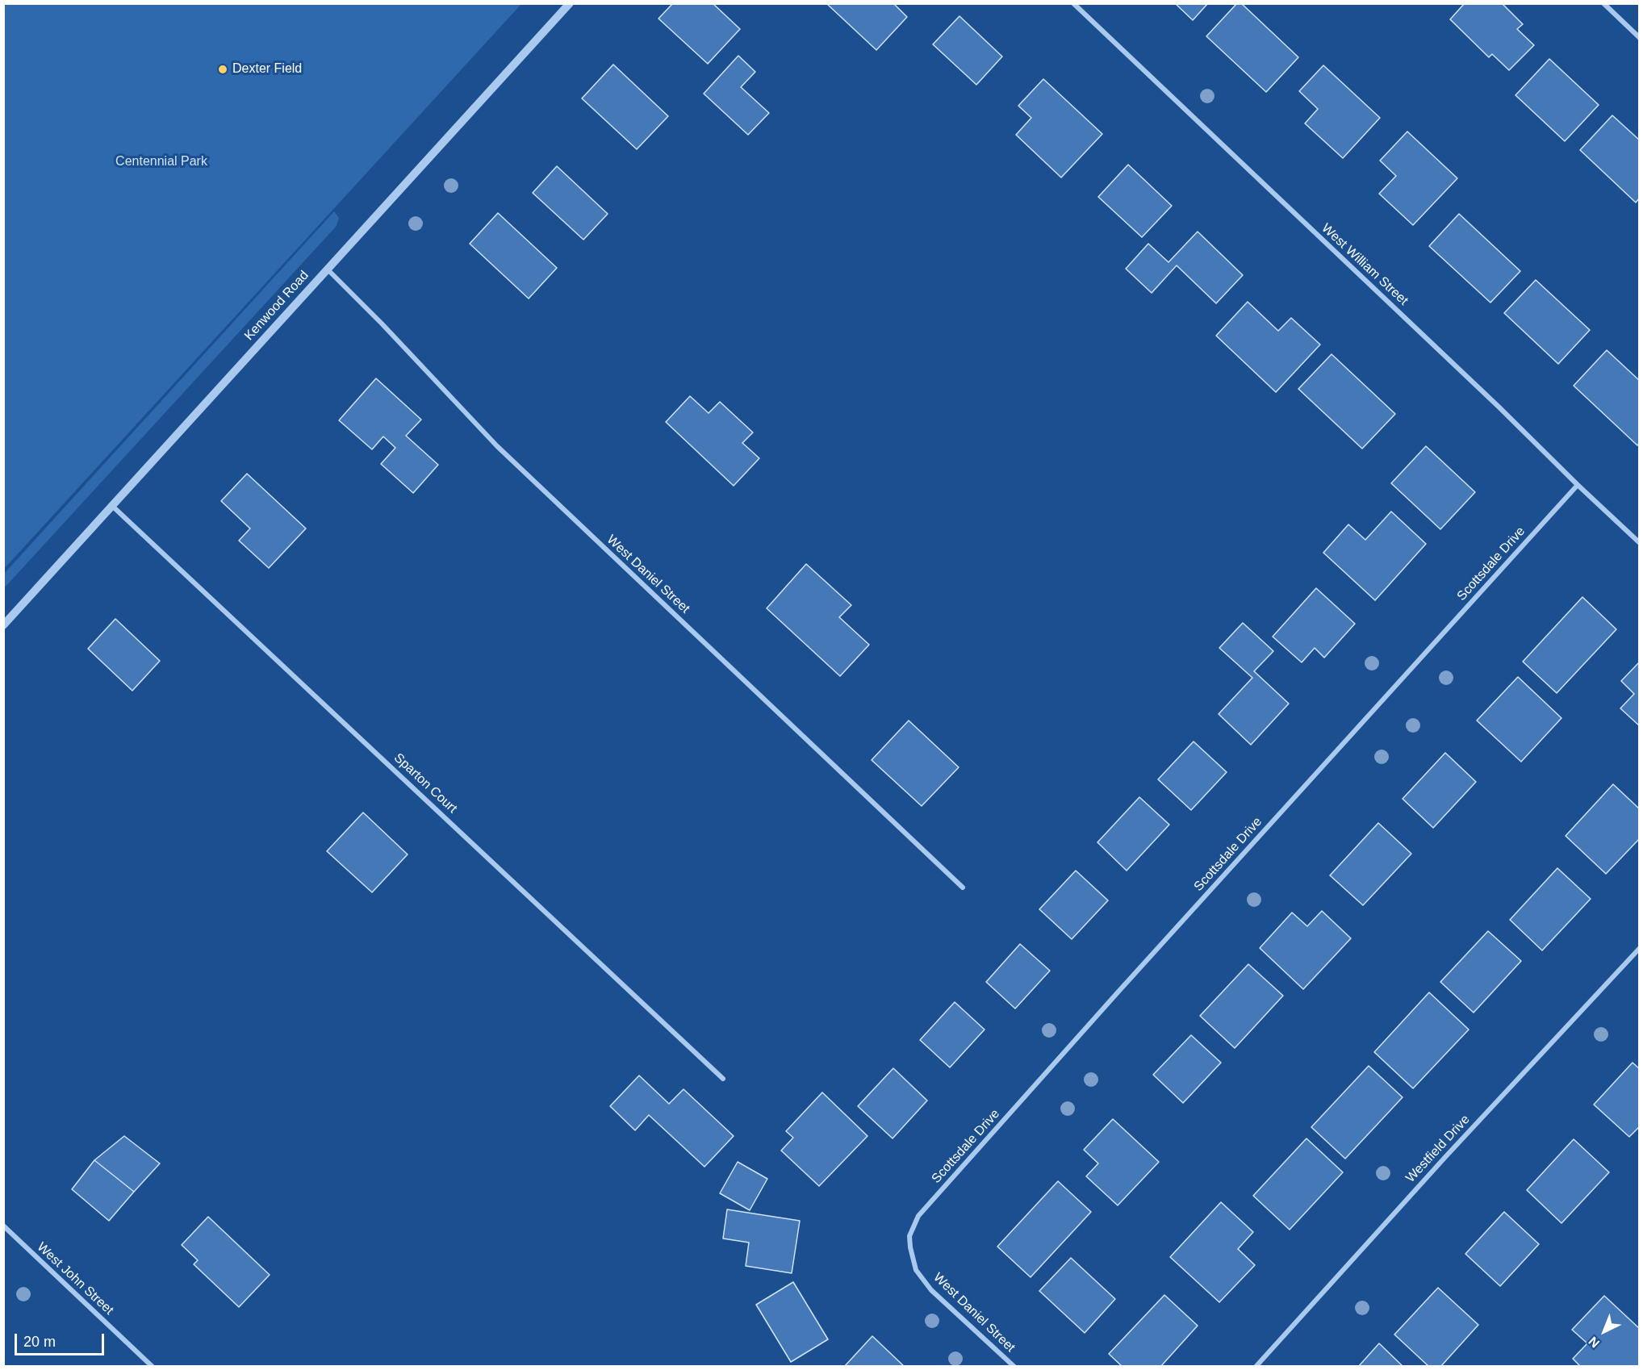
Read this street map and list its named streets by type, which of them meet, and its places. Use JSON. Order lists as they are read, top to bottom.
{
  "streets": {
    "street": [
      "West William Street",
      "Kenwood Road",
      "Scottsdale Drive",
      "West Daniel Street",
      "Sparton Court",
      "Westfield Drive",
      "West John Street"
    ]
  },
  "crossings": [
    ["West William Street", "Scottsdale Drive"],
    ["Kenwood Road", "West Daniel Street"],
    ["Kenwood Road", "Sparton Court"],
    ["Scottsdale Drive", "West Daniel Street"]
  ],
  "parks": ["Centennial Park"],
  "places": ["Dexter Field"],
  "scale_bar": "20 m",
  "north": "bottom left"
}
